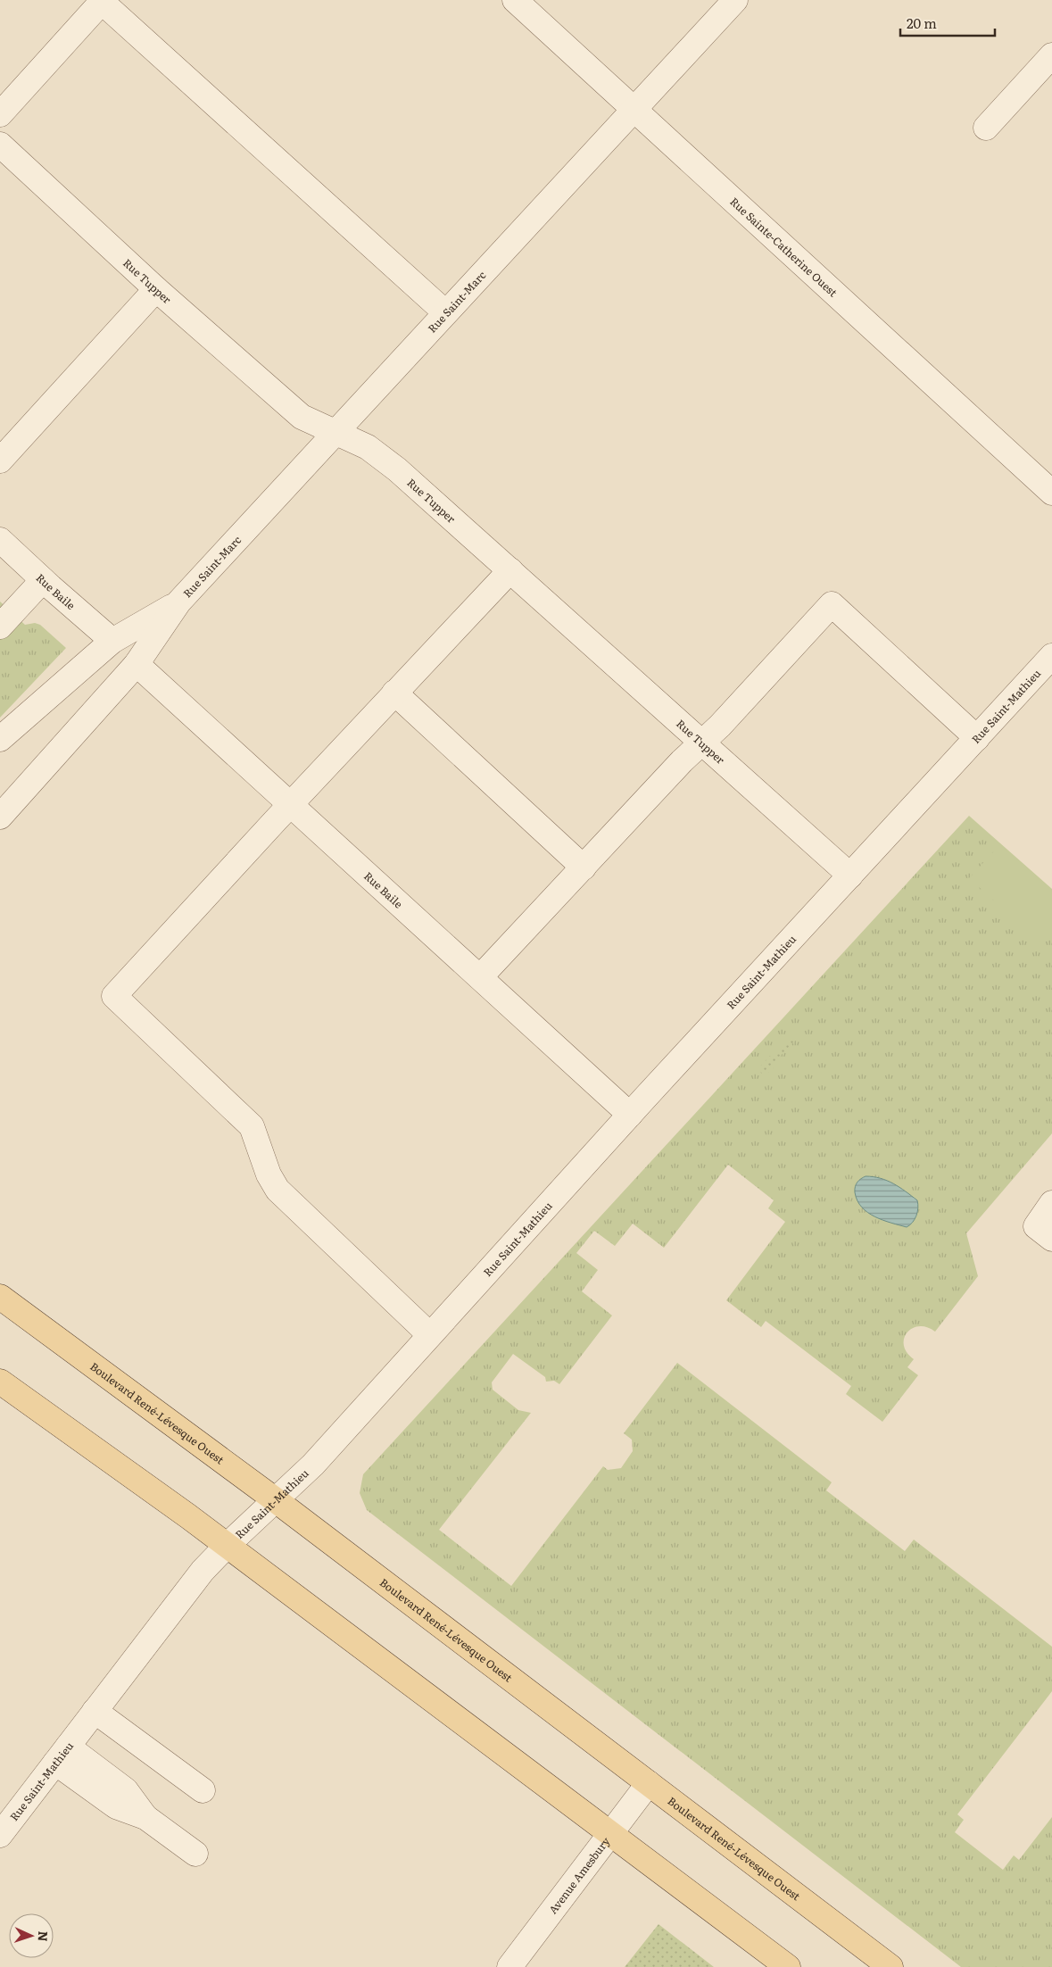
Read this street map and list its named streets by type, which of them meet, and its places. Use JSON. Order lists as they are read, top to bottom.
{
  "streets": {
    "main road": ["Boulevard René-Lévesque Ouest"],
    "street": [
      "Rue Sainte-Catherine Ouest",
      "Rue Tupper",
      "Rue Saint-Marc",
      "Rue Baile",
      "Rue Saint-Mathieu",
      "Avenue Amesbury"
    ]
  },
  "crossings": [
    ["Rue Sainte-Catherine Ouest", "Rue Saint-Marc"],
    ["Rue Tupper", "Rue Saint-Marc"],
    ["Rue Tupper", "Rue Saint-Mathieu"],
    ["Rue Saint-Marc", "Rue Baile"],
    ["Rue Baile", "Rue Saint-Mathieu"],
    ["Rue Saint-Mathieu", "Boulevard René-Lévesque Ouest"],
    ["Boulevard René-Lévesque Ouest", "Avenue Amesbury"]
  ],
  "scale_bar": "20 m",
  "north": "right"
}
